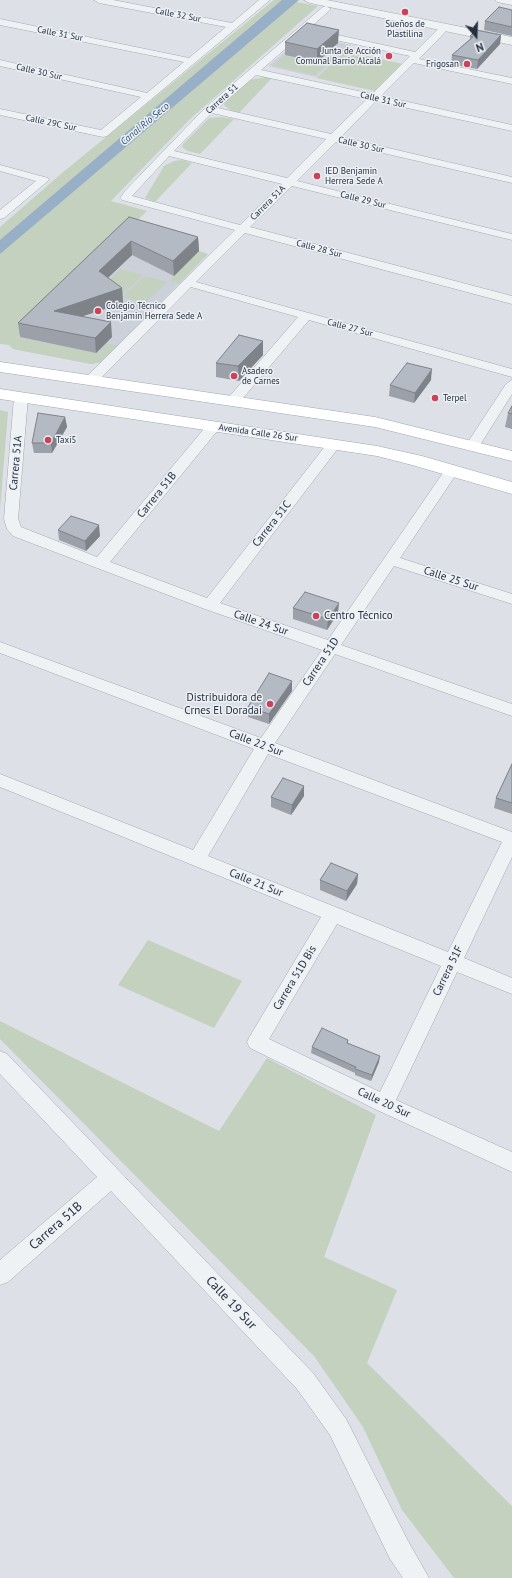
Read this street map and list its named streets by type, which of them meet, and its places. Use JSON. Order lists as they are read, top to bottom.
{
  "streets": {
    "main road": ["Avenida Calle 26 Sur"],
    "street": [
      "Calle 32 Sur",
      "Calle 31 Sur",
      "Calle 30 Sur",
      "Carrera 51",
      "Calle 29C Sur",
      "Calle 29 Sur",
      "Carrera 51A",
      "Calle 28 Sur",
      "Calle 27 Sur",
      "Carrera 51B",
      "Carrera 51C",
      "Calle 25 Sur",
      "Calle 24 Sur",
      "Carrera 51D",
      "Calle 22 Sur",
      "Calle 21 Sur",
      "Carrera 51F",
      "Carrera 51D Bis",
      "Calle 20 Sur",
      "Calle 19 Sur"
    ]
  },
  "crossings": [
    ["Calle 31 Sur", "Carrera 51"],
    ["Calle 31 Sur", "Carrera 51A"],
    ["Calle 30 Sur", "Carrera 51"],
    ["Calle 30 Sur", "Calle 29C Sur"],
    ["Calle 30 Sur", "Carrera 51A"],
    ["Carrera 51", "Calle 29 Sur"],
    ["Carrera 51", "Calle 28 Sur"],
    ["Calle 29 Sur", "Carrera 51A"],
    ["Carrera 51A", "Calle 28 Sur"],
    ["Carrera 51A", "Calle 27 Sur"],
    ["Carrera 51A", "Avenida Calle 26 Sur"],
    ["Carrera 51A", "Calle 24 Sur"],
    ["Avenida Calle 26 Sur", "Carrera 51B"],
    ["Avenida Calle 26 Sur", "Carrera 51C"],
    ["Avenida Calle 26 Sur", "Carrera 51D"],
    ["Carrera 51B", "Calle 24 Sur"],
    ["Carrera 51B", "Calle 19 Sur"],
    ["Carrera 51C", "Calle 24 Sur"],
    ["Calle 25 Sur", "Carrera 51D"],
    ["Calle 24 Sur", "Carrera 51D"],
    ["Carrera 51D", "Calle 22 Sur"],
    ["Carrera 51D", "Calle 21 Sur"],
    ["Calle 22 Sur", "Carrera 51F"],
    ["Calle 21 Sur", "Carrera 51F"],
    ["Calle 21 Sur", "Carrera 51D Bis"],
    ["Carrera 51F", "Calle 20 Sur"],
    ["Carrera 51D Bis", "Calle 20 Sur"]
  ],
  "water": ["Canal Río Seco"],
  "places": [
    "Sueños de Plastilina",
    "Junta de Acción Comunal Barrio Alcalá",
    "Frigosan",
    "IED Benjamin Herrera Sede A",
    "Colegio Técnico Benjamin Herrera Sede A",
    "Asadero de Carnes",
    "Terpel",
    "Taxi5",
    "Centro Técnico",
    "Distribuidora de Crnes El Doradai"
  ],
  "north": "bottom"
}
